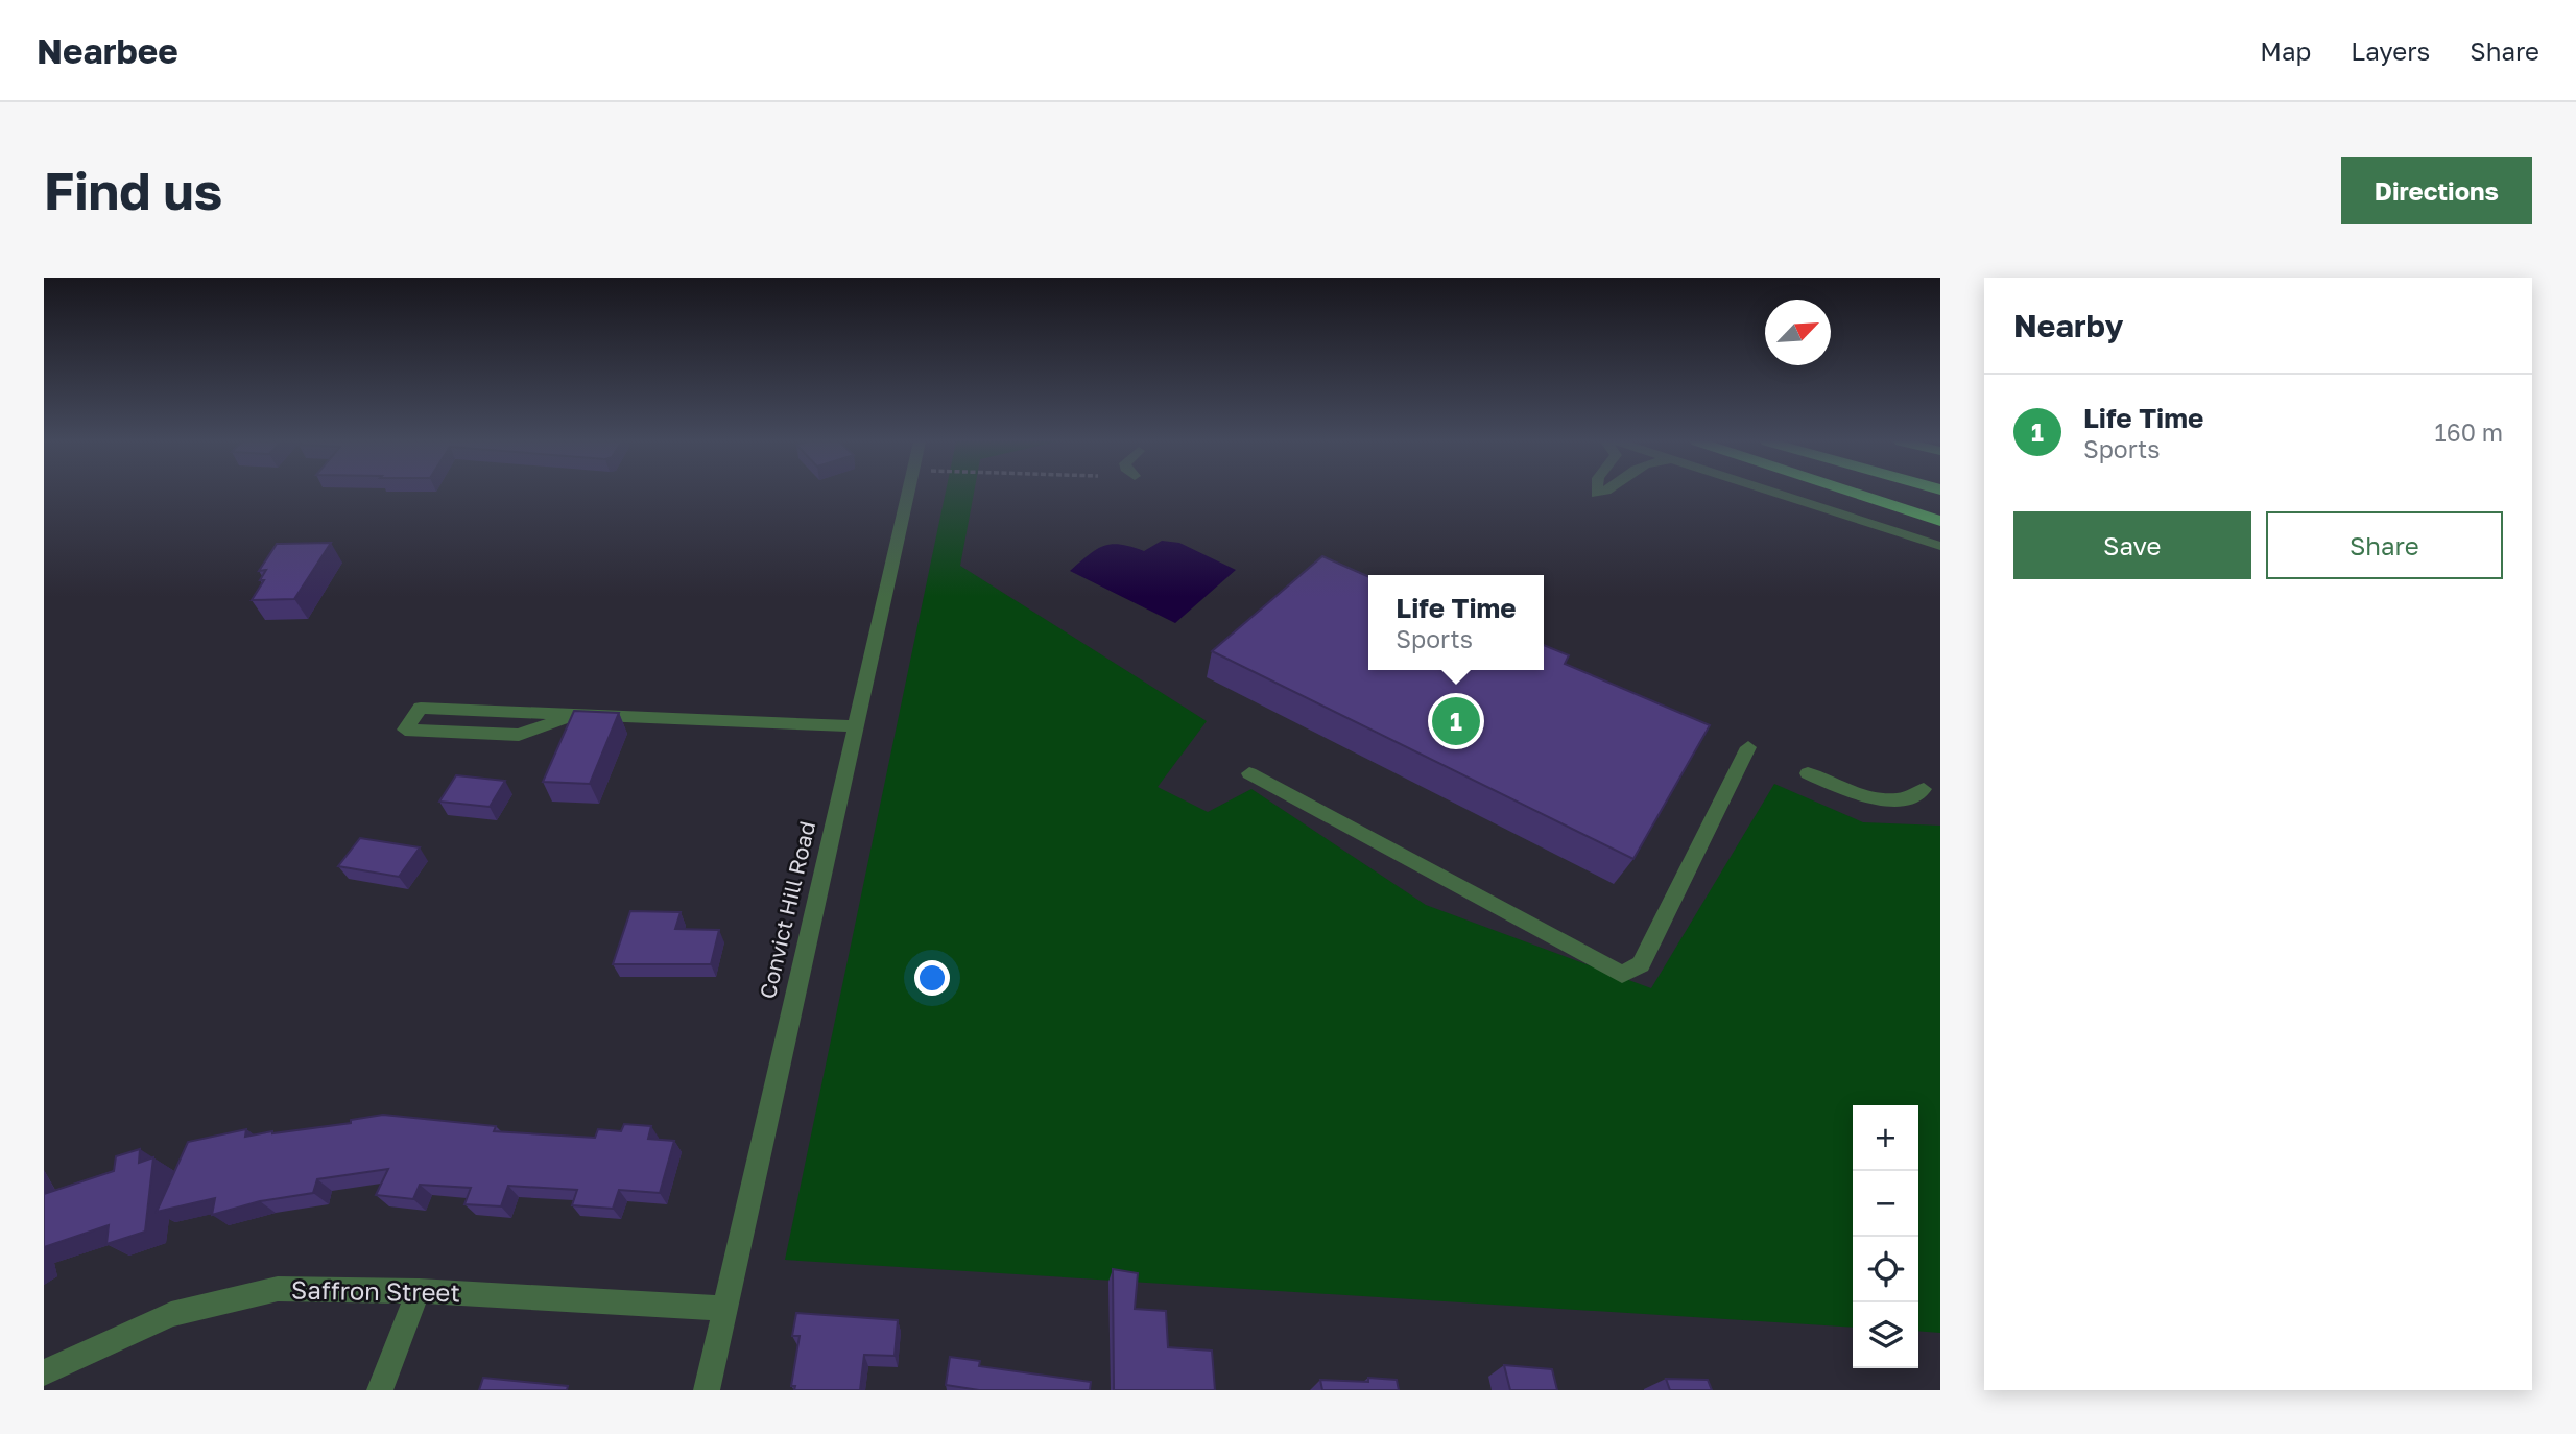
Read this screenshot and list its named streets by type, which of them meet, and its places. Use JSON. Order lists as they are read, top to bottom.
{
  "streets": {
    "street": ["Convict Hill Road", "Saffron Street"]
  },
  "crossings": [
    ["Convict Hill Road", "Saffron Street"]
  ],
  "north": "top right",
  "page": {
    "header": "Nearbee",
    "nav": ["Map", "Layers", "Share"],
    "buttons": [
      "Directions",
      ["Save", "Share"]
    ],
    "title": "Find us",
    "heading": "Nearby",
    "list": [
      {
        "mark": "1",
        "name": "Life Time",
        "note": "Sports",
        "value": "160 m"
      }
    ],
    "popup": ["Life Time", "Sports"],
    "pins": "1",
    "map_buttons": ["+", "−"]
  }
}
